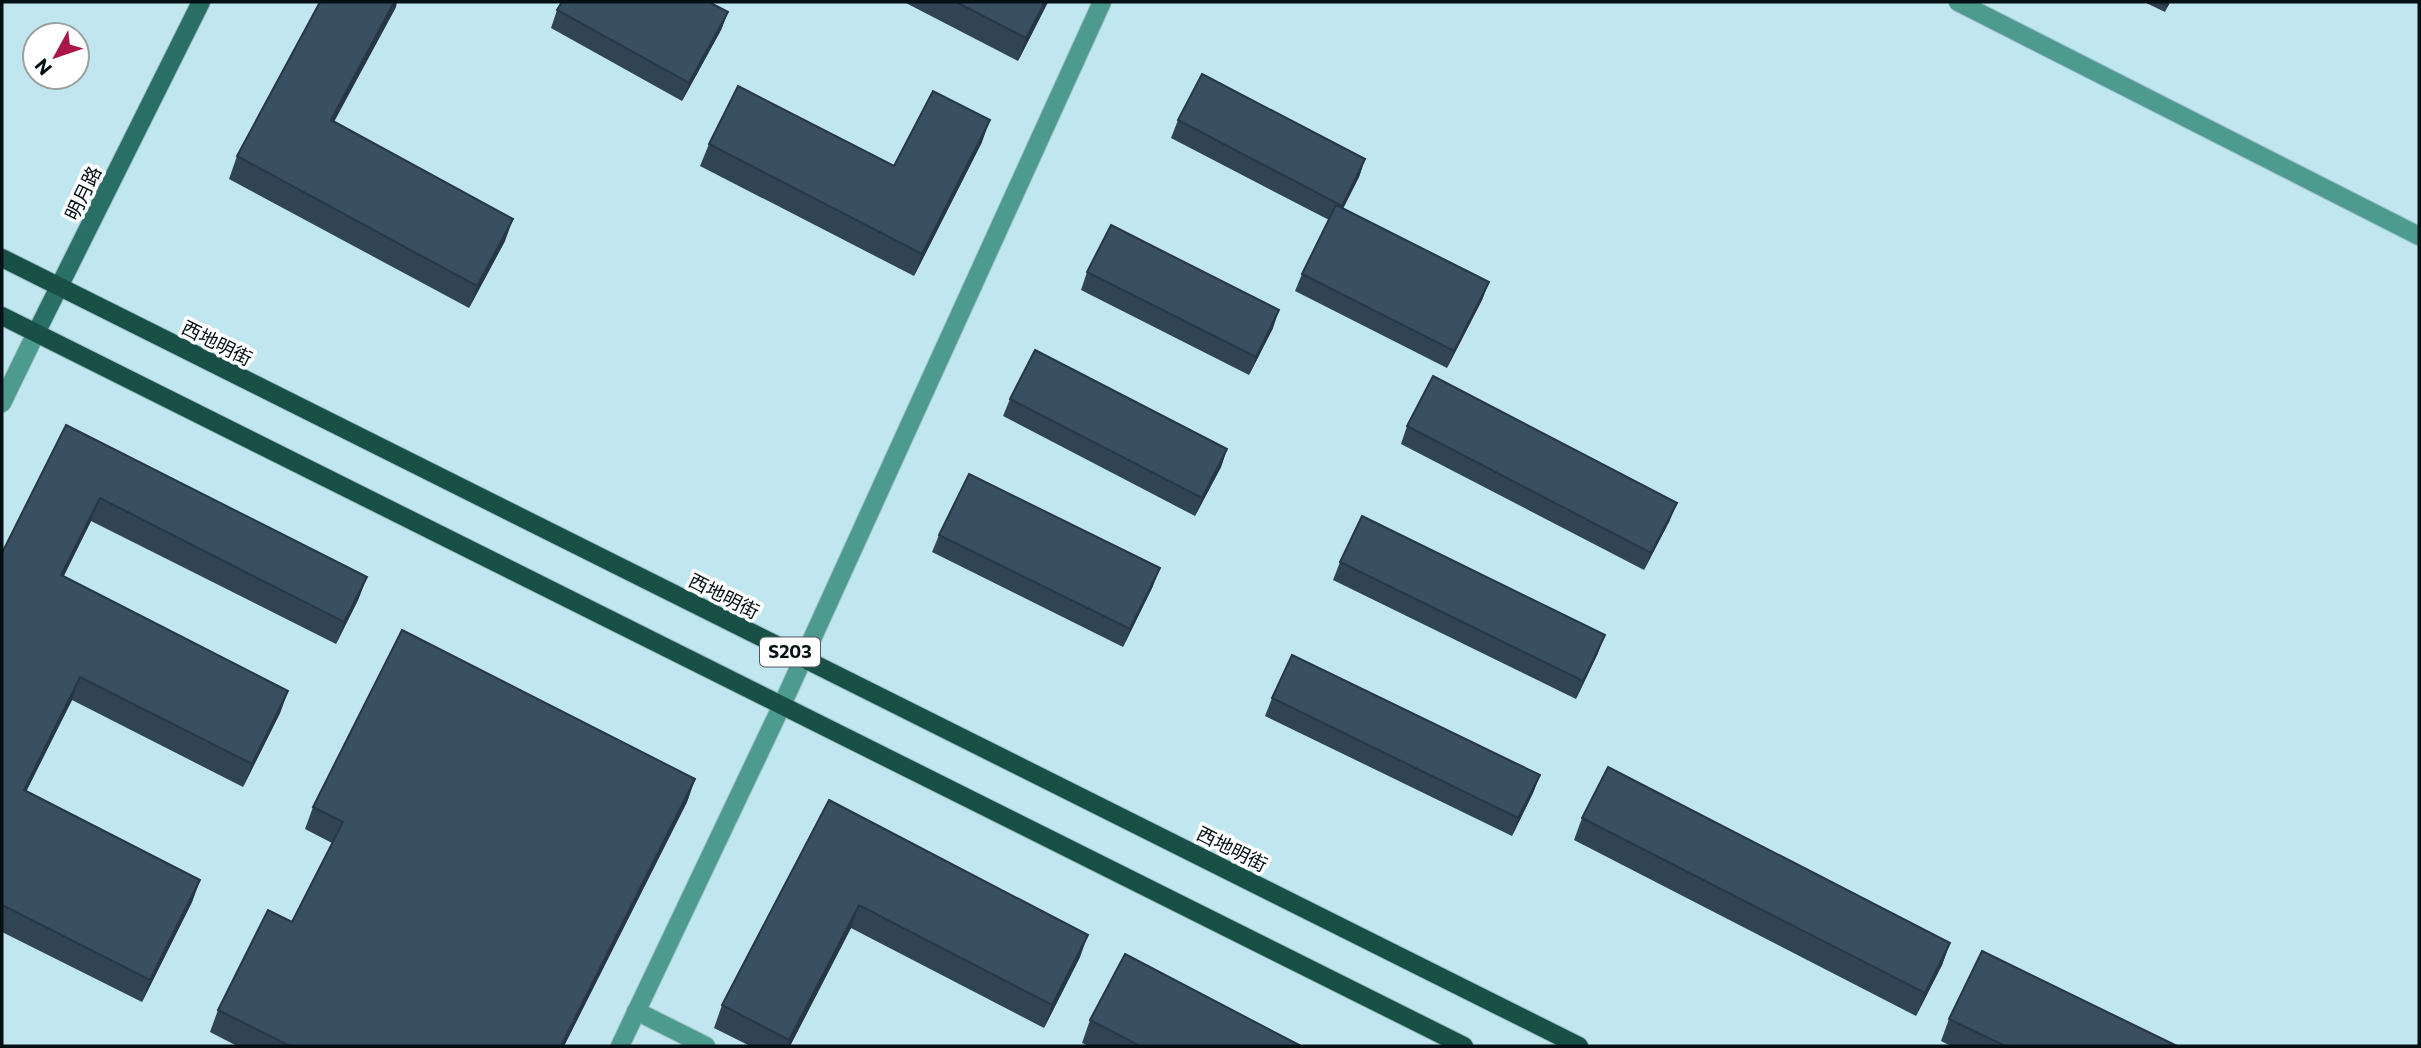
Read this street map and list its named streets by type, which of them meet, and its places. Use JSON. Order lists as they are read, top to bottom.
{
  "streets": {
    "main road": ["西地明街", "S203"],
    "street": ["明月路"]
  },
  "crossings": [
    ["明月路", "西地明街"],
    ["明月路", "S203"]
  ],
  "north": "bottom left"
}
